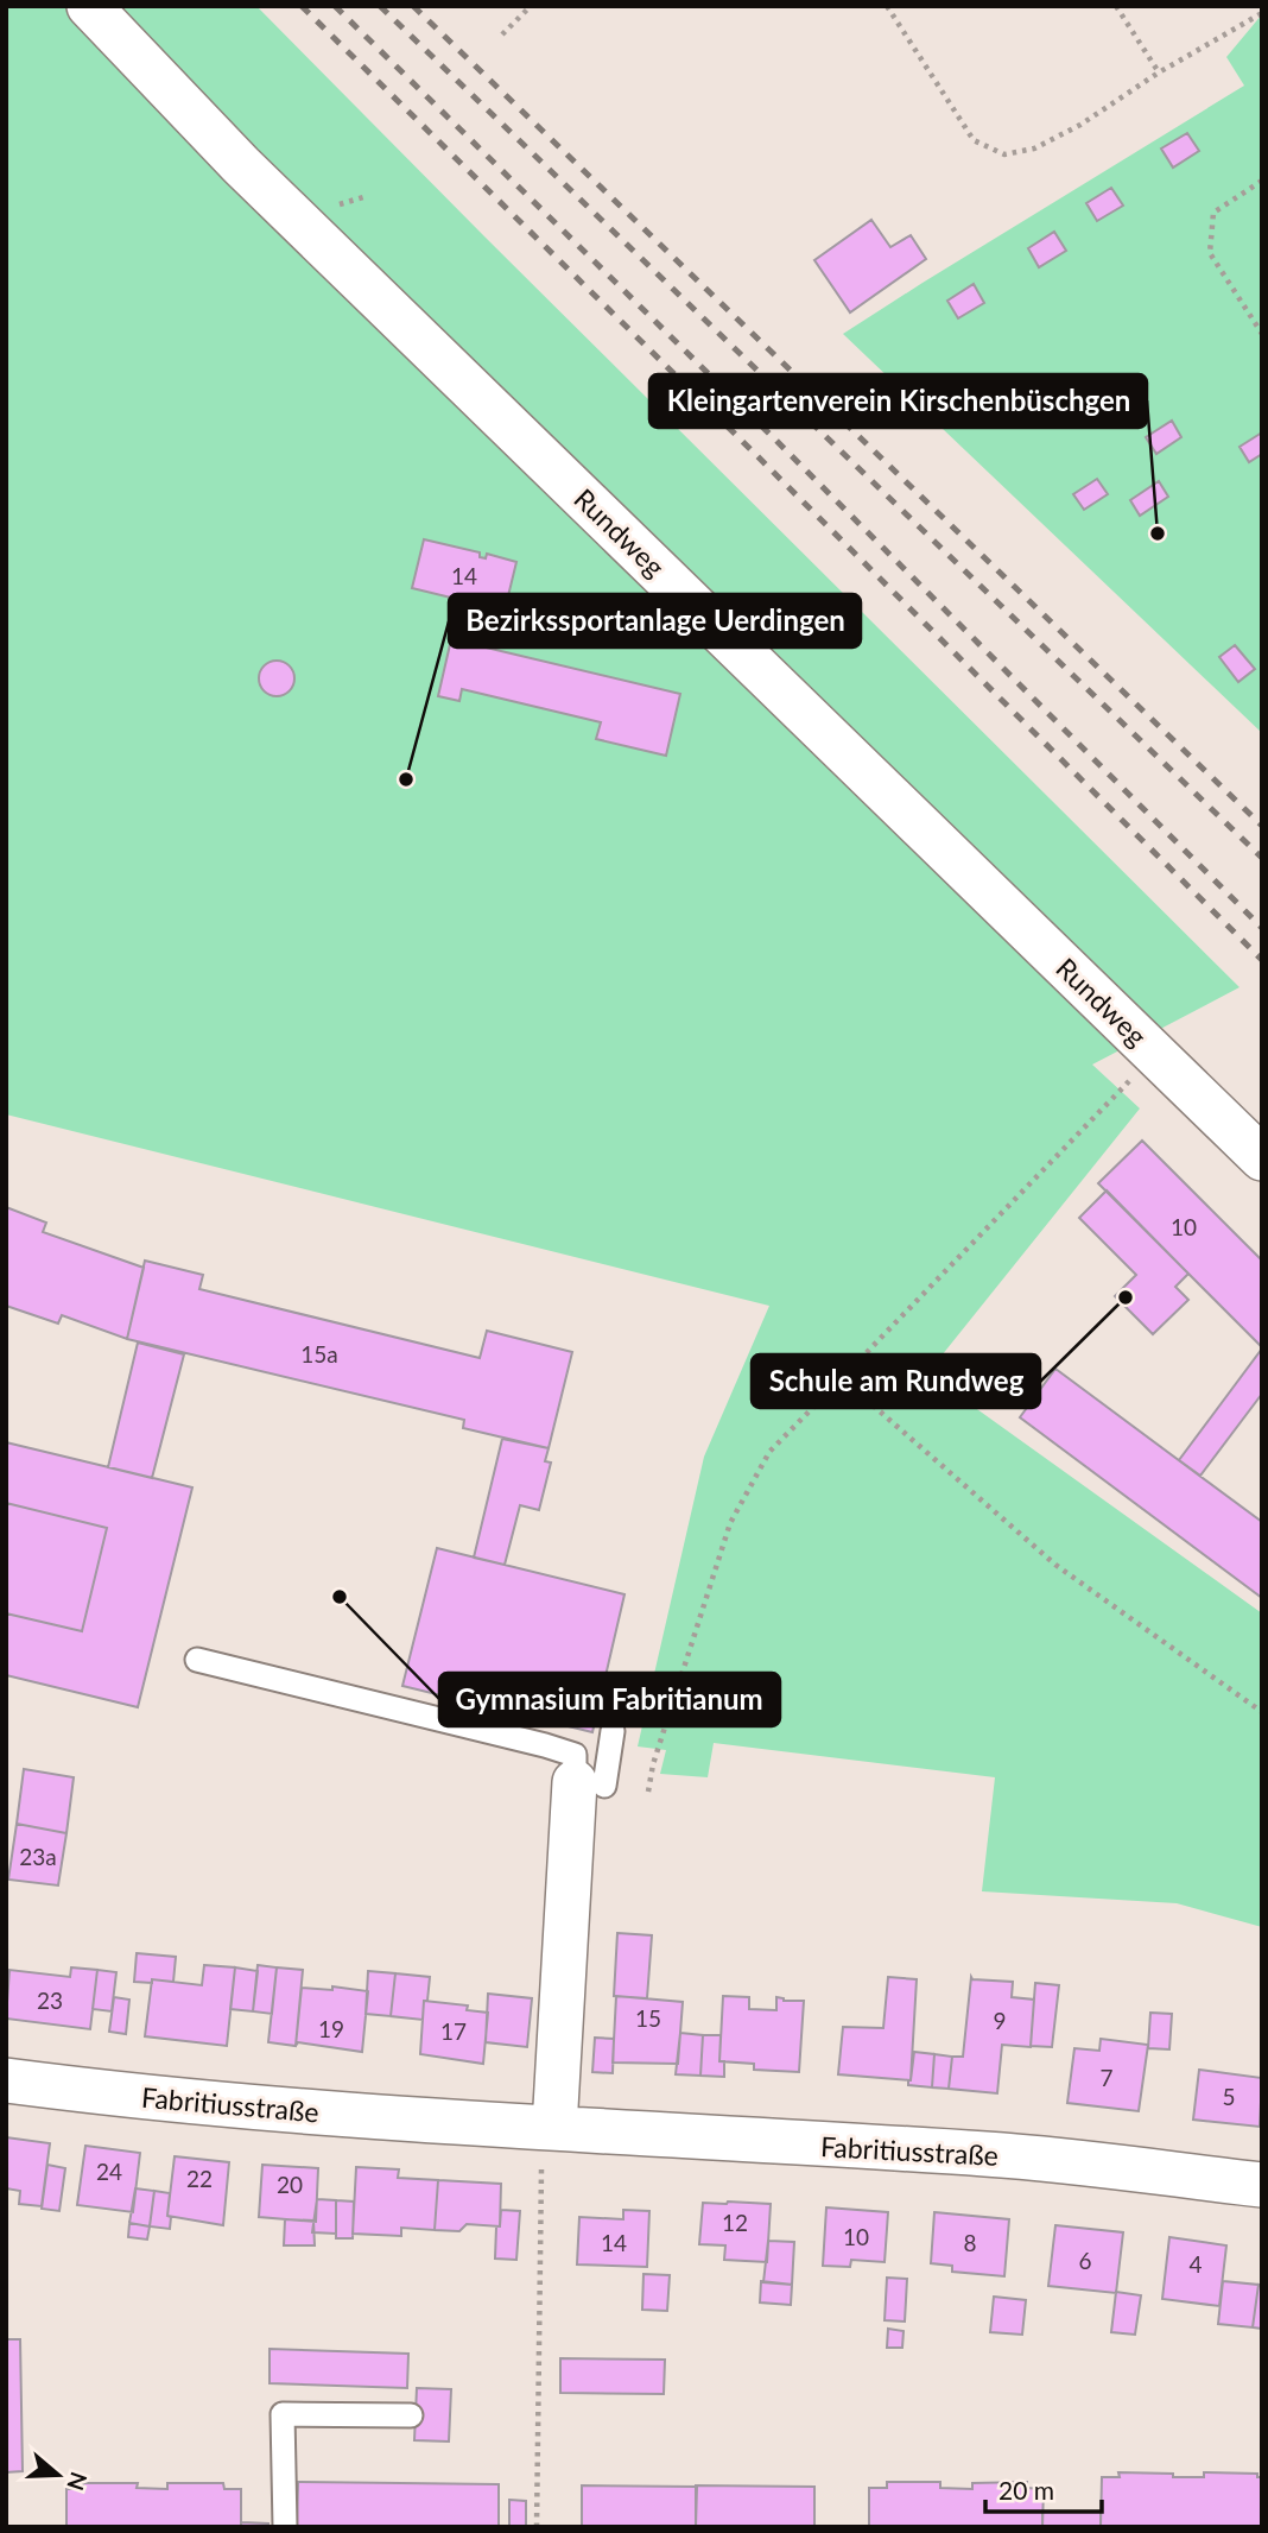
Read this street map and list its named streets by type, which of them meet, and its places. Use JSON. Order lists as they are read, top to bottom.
{
  "streets": {
    "street": ["Rundweg", "Fabritiusstraße"]
  },
  "places": [
    "Kleingartenverein Kirschenbüschgen",
    "Bezirkssportanlage Uerdingen",
    "Schule am Rundweg",
    "Gymnasium Fabritianum"
  ],
  "house_numbers": [
    "14",
    "10",
    "15a",
    "23a",
    "23",
    "15",
    "9",
    "19",
    "17",
    "7",
    "5",
    "24",
    "22",
    "20",
    "12",
    "10",
    "14",
    "8",
    "6",
    "4"
  ],
  "scale_bar": "20 m",
  "north": "right"
}
